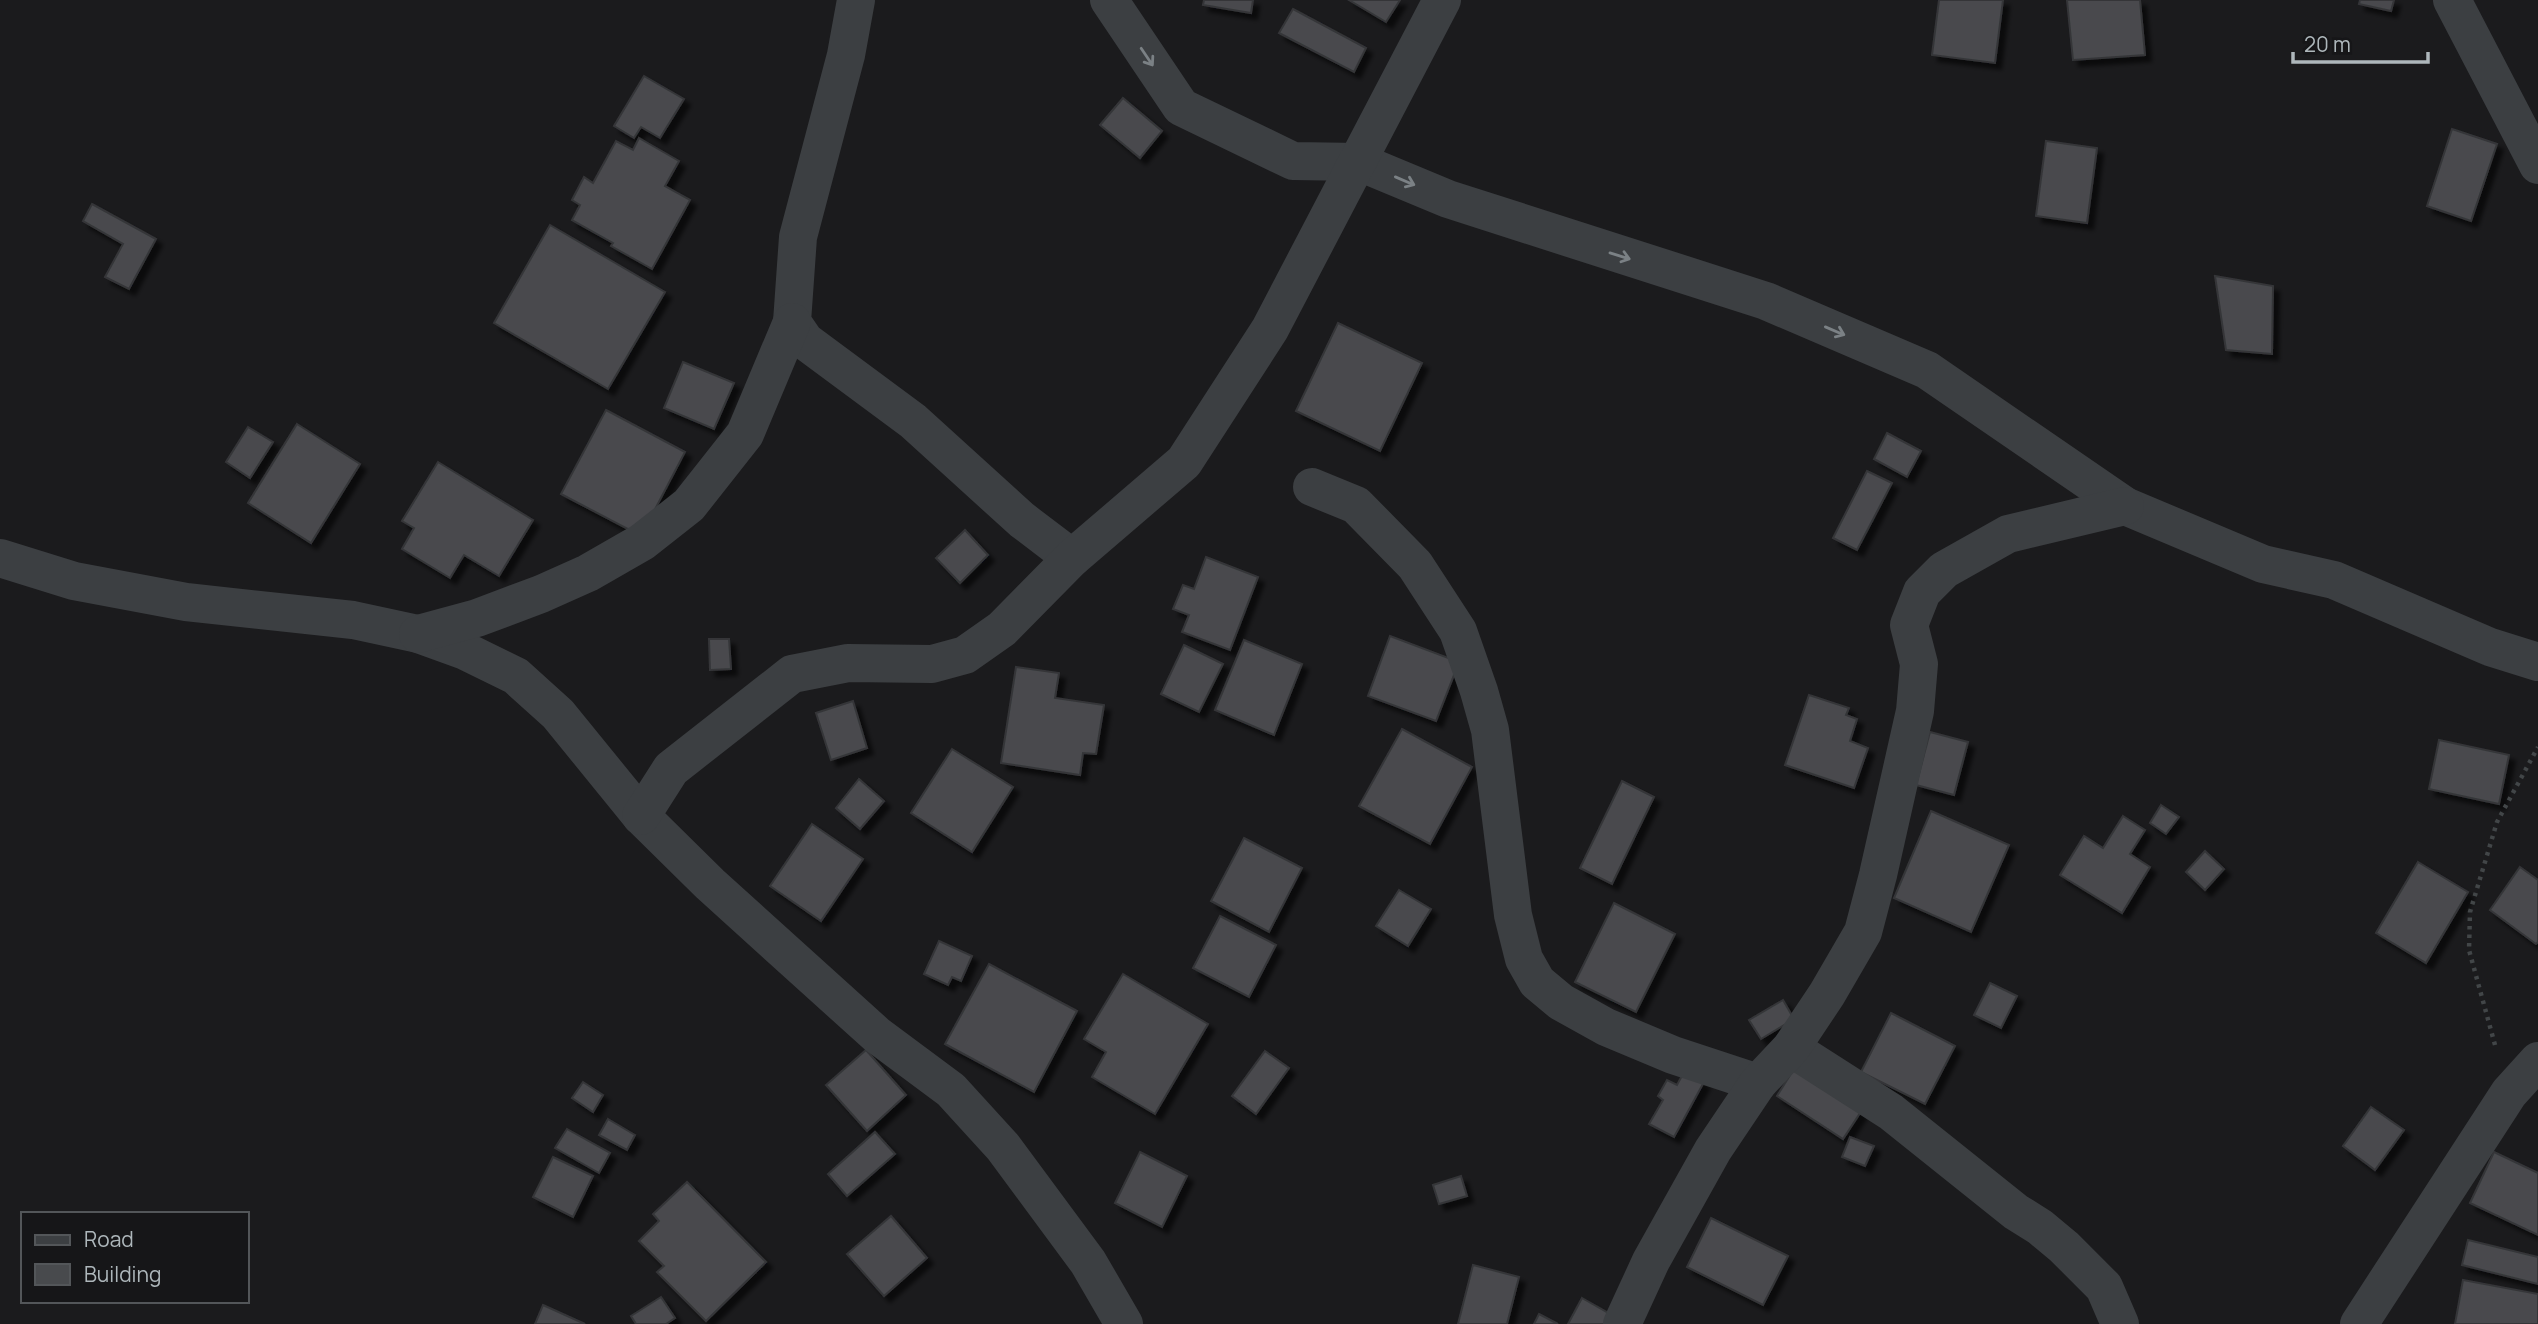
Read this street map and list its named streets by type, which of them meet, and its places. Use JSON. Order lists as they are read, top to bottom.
{
  "legend": ["Road", "Building"],
  "scale_bar": "20 m"
}
